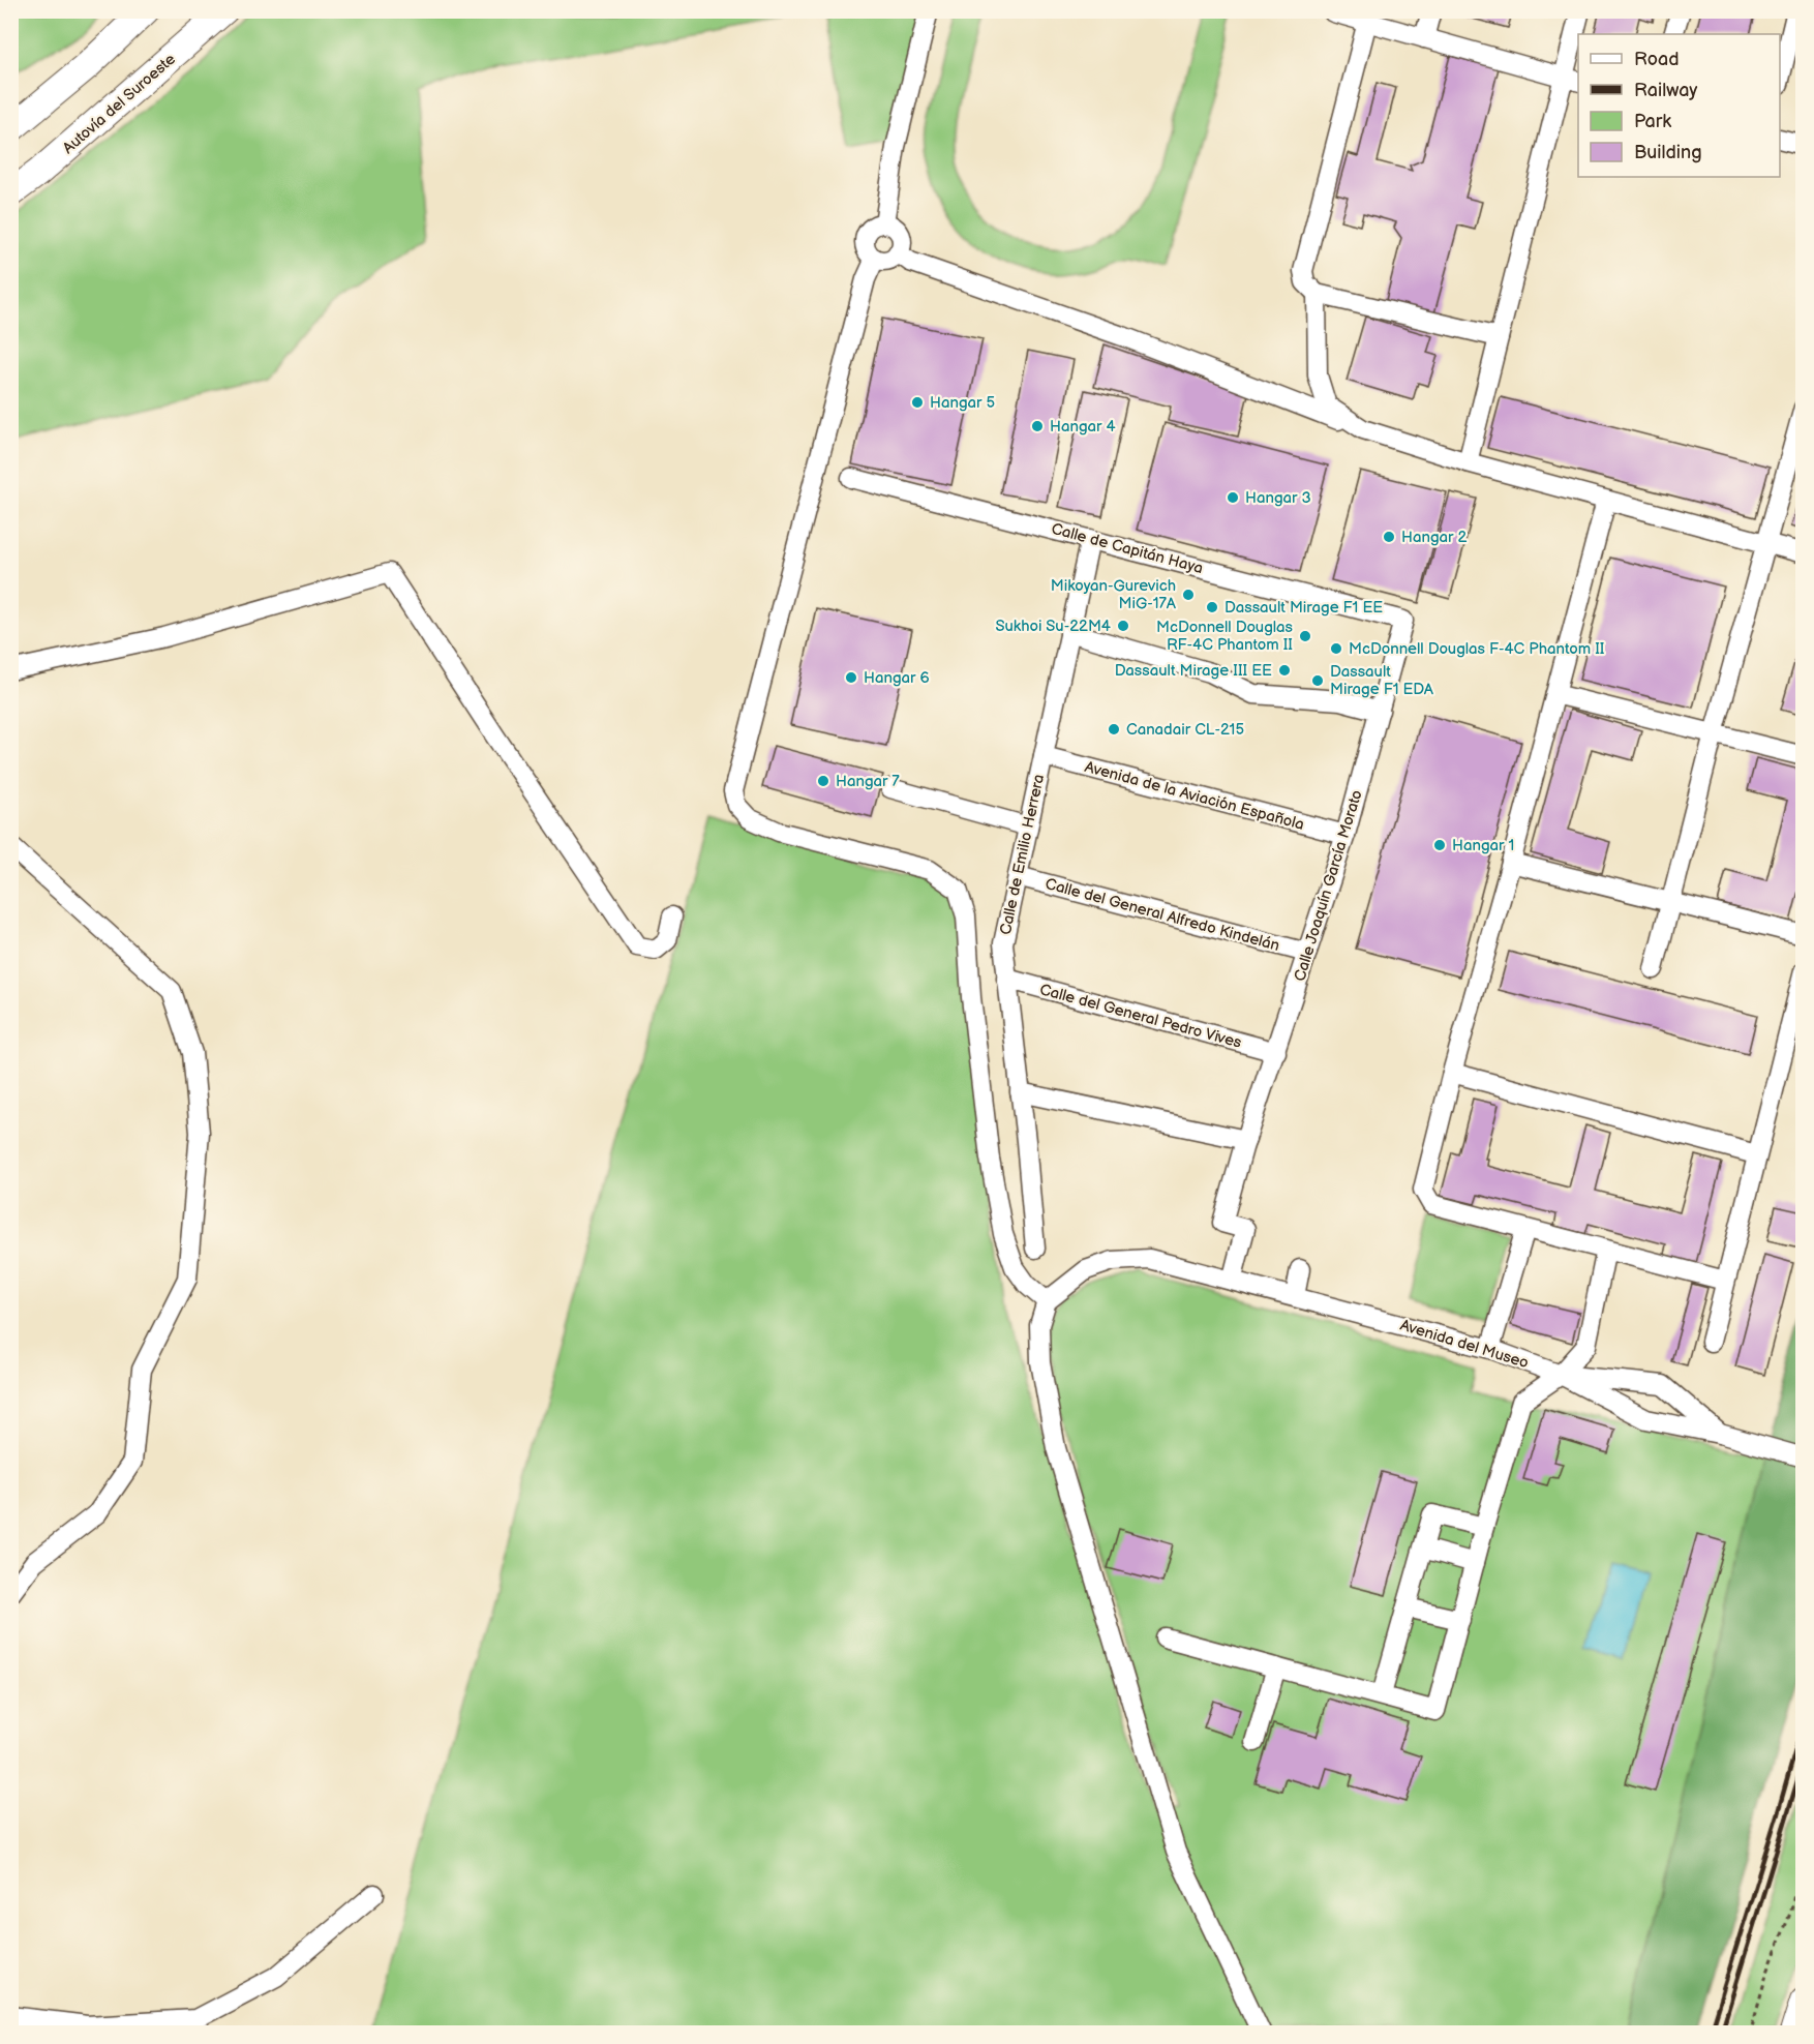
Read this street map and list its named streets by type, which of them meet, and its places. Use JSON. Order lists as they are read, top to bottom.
{
  "streets": {
    "highway": ["Autovía del Suroeste"],
    "street": [
      "Calle de Capitán Haya",
      "Avenida de la Aviación Española",
      "Calle de Emilio Herrera",
      "Calle Joaquín García Morato",
      "Calle del General Alfredo Kindelán",
      "Calle del General Pedro Vives",
      "Avenida del Museo"
    ]
  },
  "crossings": [
    ["Calle de Capitán Haya", "Calle de Emilio Herrera"],
    ["Calle de Capitán Haya", "Calle Joaquín García Morato"],
    ["Avenida de la Aviación Española", "Calle de Emilio Herrera"],
    ["Avenida de la Aviación Española", "Calle Joaquín García Morato"],
    ["Calle de Emilio Herrera", "Calle del General Alfredo Kindelán"],
    ["Calle de Emilio Herrera", "Calle del General Pedro Vives"],
    ["Calle Joaquín García Morato", "Calle del General Alfredo Kindelán"],
    ["Calle Joaquín García Morato", "Calle del General Pedro Vives"],
    ["Calle Joaquín García Morato", "Avenida del Museo"]
  ],
  "places": [
    "Hangar 5",
    "Hangar 4",
    "Hangar 3",
    "Hangar 2",
    "Mikoyan-Gurevich MiG-17A",
    "Dassault Mirage F1 EE",
    "Sukhoi Su-22M4",
    "McDonnell Douglas RF-4C Phantom II",
    "McDonnell Douglas F-4C Phantom II",
    "Dassault Mirage III EE",
    "Hangar 6",
    "Dassault Mirage F1 EDA",
    "Canadair CL-215",
    "Hangar 7",
    "Hangar 1"
  ],
  "legend": [
    "Road",
    "Railway",
    "Park",
    "Building"
  ]
}
